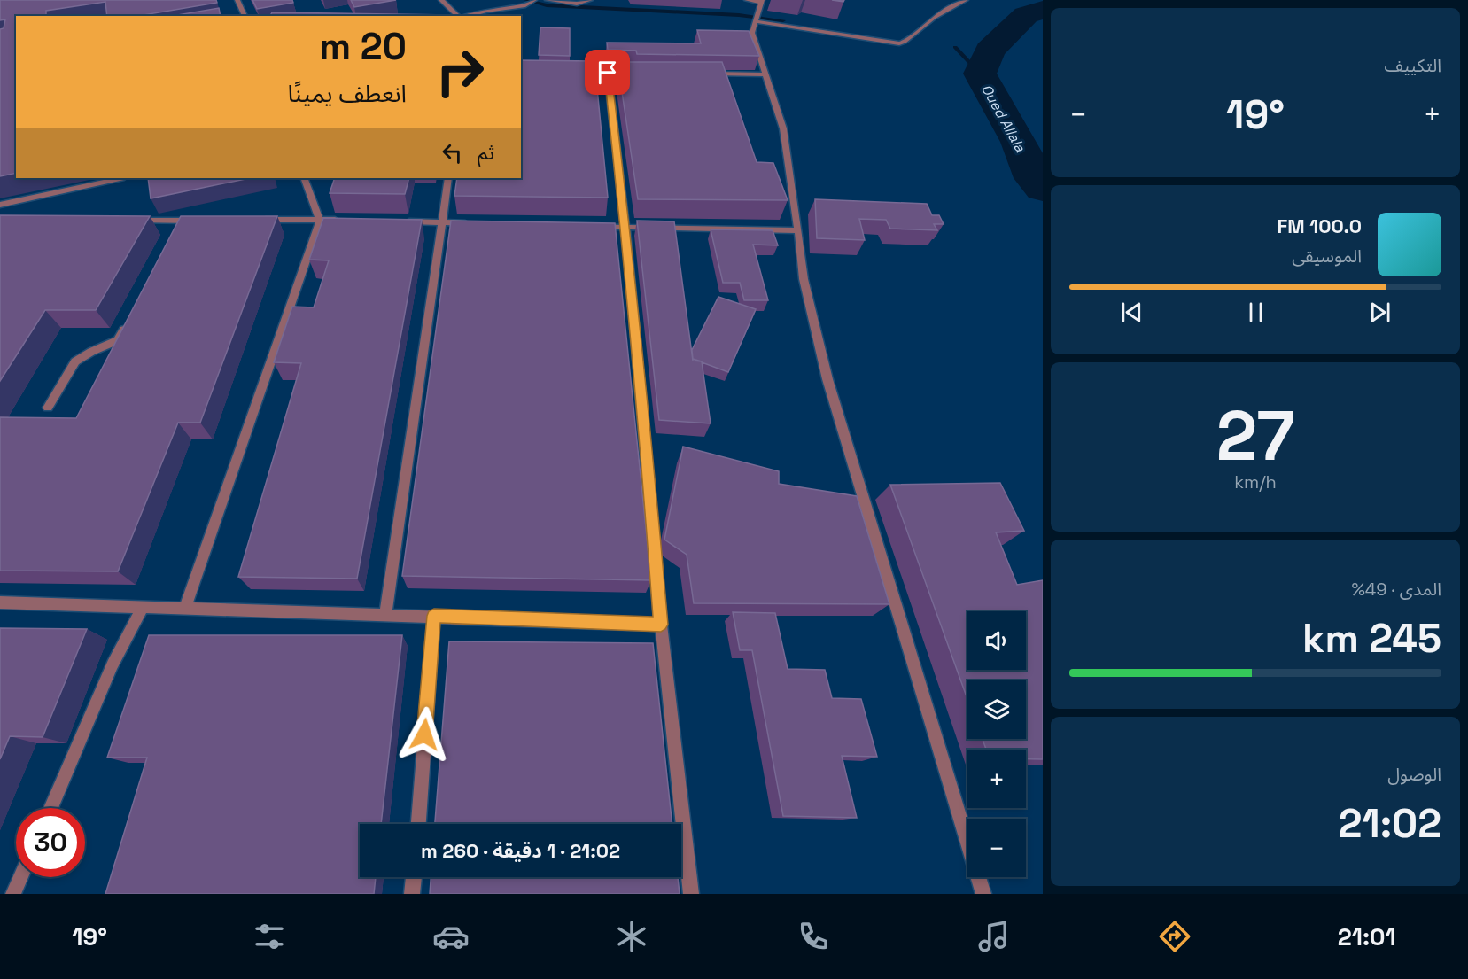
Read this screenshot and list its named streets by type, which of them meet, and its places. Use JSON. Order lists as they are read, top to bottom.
{
  "water": ["Oued Allala"],
  "page": {
    "tile": [
      "التكييف",
      ["27", "km/h"],
      ["المدى · 49%", "245 km"],
      ["الوصول", "21:02"]
    ],
    "turn": ["20 m", "انعطف يمينًا"],
    "heat": ["−", "19°", "+"],
    "then": "ثم",
    "song": ["100.0 FM", "الموسيقى"],
    "map_buttons": ["+", "−"],
    "limit": "30",
    "trip": "21:02 · 1 دقيقة · 260 m",
    "tabs": ["21:01", "19°"]
  }
}
